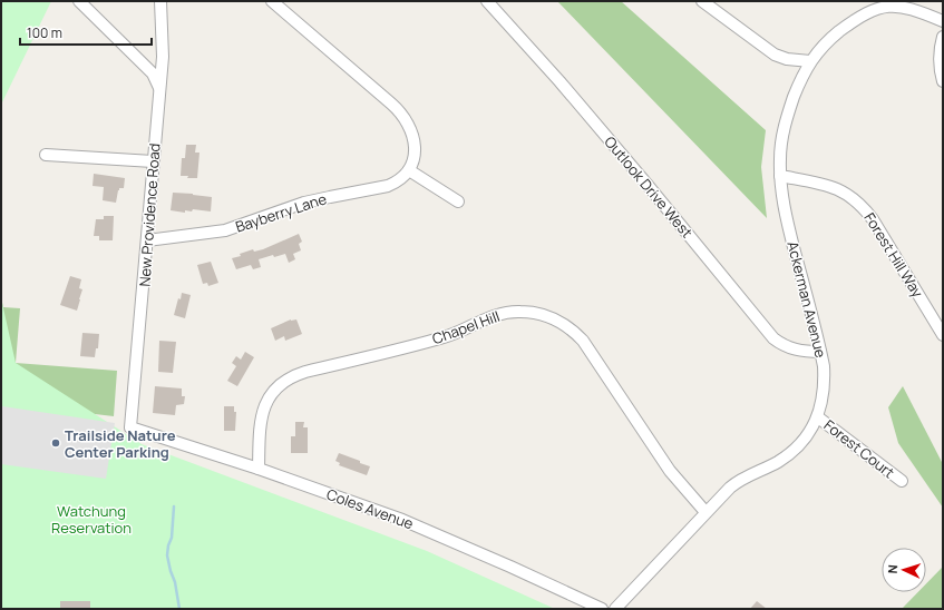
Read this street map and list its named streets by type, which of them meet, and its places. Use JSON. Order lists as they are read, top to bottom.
{
  "streets": {
    "street": [
      "Outlook Drive West",
      "Bayberry Lane",
      "New Providence Road",
      "Forest Hill Way",
      "Ackerman Avenue",
      "Chapel Hill",
      "Forest Court",
      "Coles Avenue"
    ]
  },
  "crossings": [
    ["Outlook Drive West", "Ackerman Avenue"],
    ["Bayberry Lane", "New Providence Road"],
    ["New Providence Road", "Coles Avenue"],
    ["Forest Hill Way", "Ackerman Avenue"],
    ["Ackerman Avenue", "Chapel Hill"],
    ["Ackerman Avenue", "Forest Court"],
    ["Chapel Hill", "Coles Avenue"]
  ],
  "parks": ["Watchung Reservation"],
  "places": ["Trailside Nature Center Parking"],
  "scale_bar": "100 m",
  "north": "left"
}
